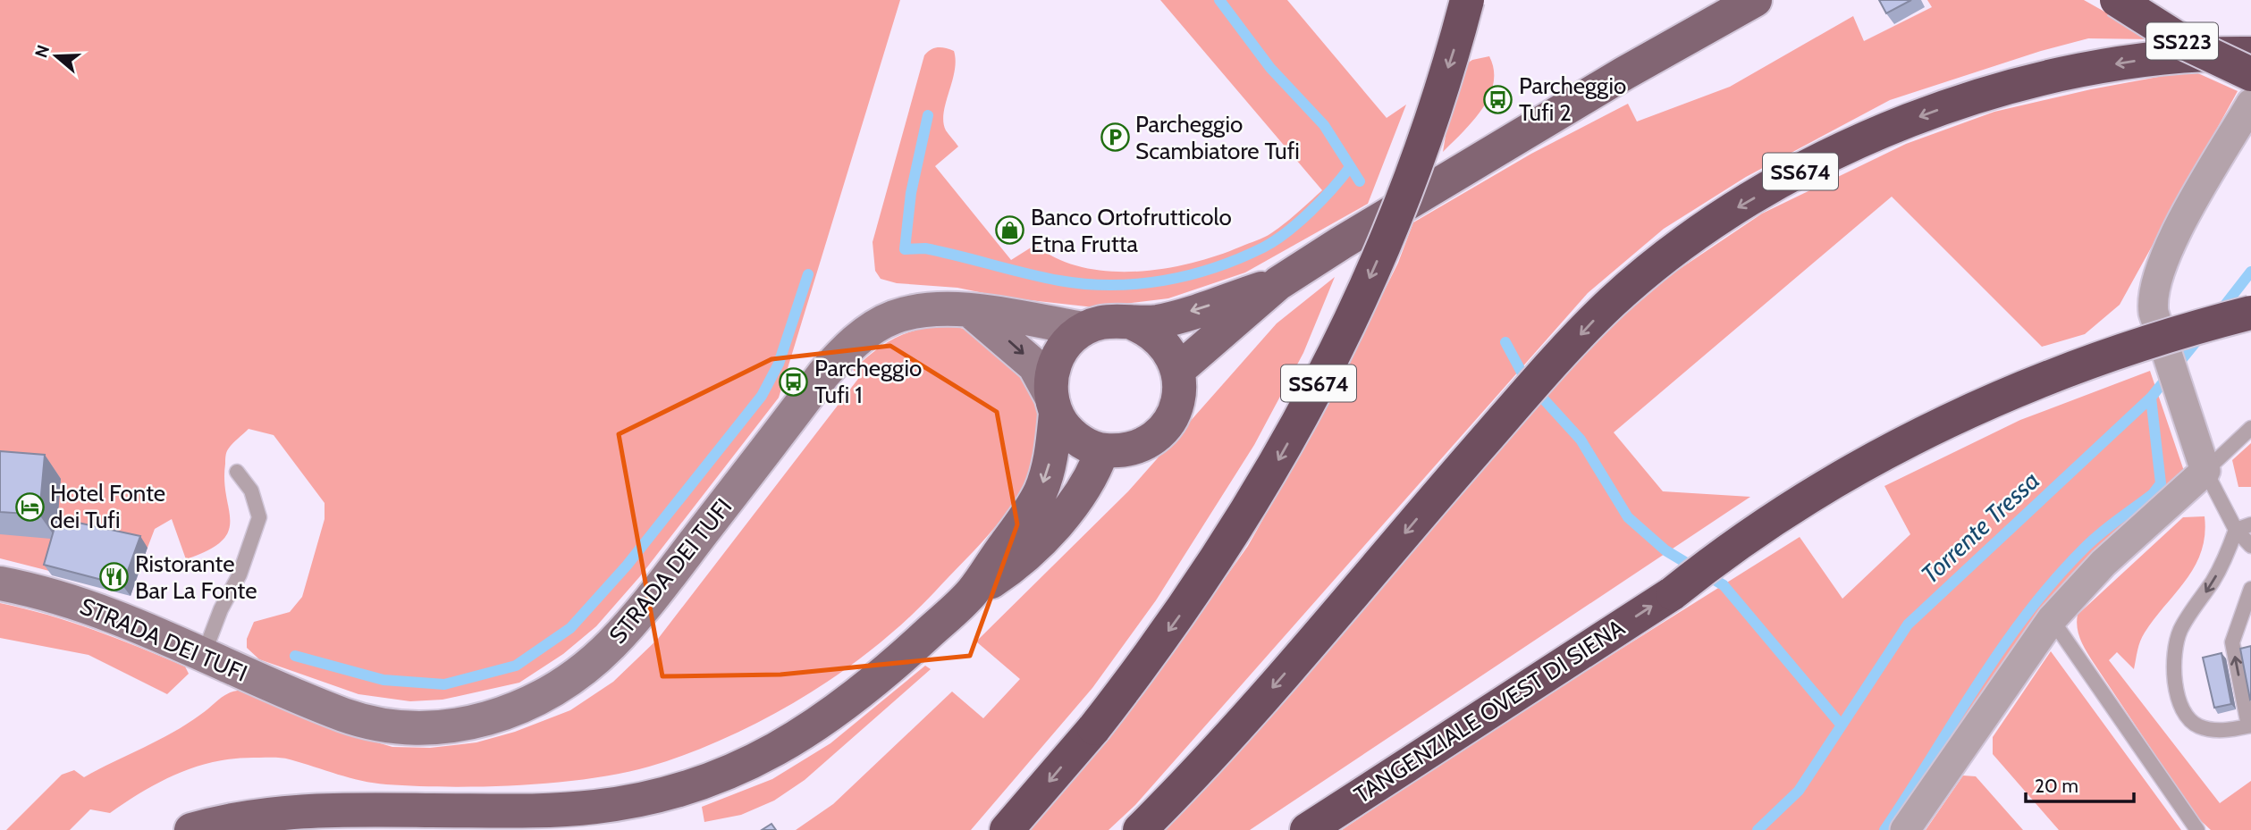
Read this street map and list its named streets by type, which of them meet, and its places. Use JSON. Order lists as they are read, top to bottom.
{
  "streets": {
    "highway": ["SS223", "SS674", "TANGENZIALE OVEST DI SIENA"],
    "street": ["STRADA DEI TUFI"]
  },
  "water": ["Torrente Tressa"],
  "places": {
    "bus stop": ["Parcheggio Tufi 2", "Parcheggio Tufi 1"],
    "parking": ["Parcheggio Scambiatore Tufi"],
    "shop": ["Banco Ortofrutticolo Etna Frutta"],
    "hotel": ["Hotel Fonte dei Tufi"],
    "restaurant": ["Ristorante Bar La Fonte"]
  },
  "scale_bar": "20 m",
  "north": "left"
}
